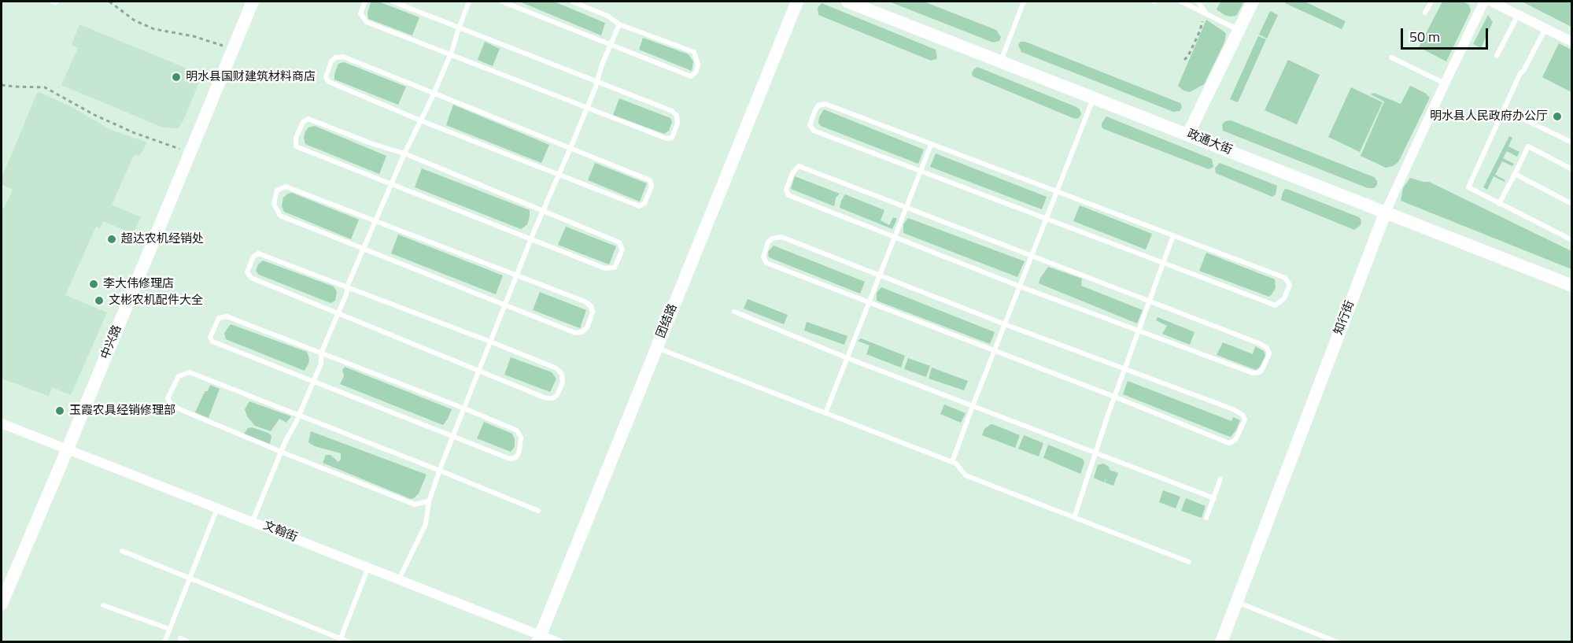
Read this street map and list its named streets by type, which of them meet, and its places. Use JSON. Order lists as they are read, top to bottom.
{
  "streets": {
    "street": [
      "政通大街",
      "知行街",
      "团结路",
      "中兴路",
      "文翰街"
    ]
  },
  "crossings": [
    ["政通大街", "知行街"],
    ["团结路", "文翰街"],
    ["中兴路", "文翰街"]
  ],
  "places": [
    "明水县国财建筑材料商店",
    "明水县人民政府办公厅",
    "超达农机经销处",
    "李大伟修理店",
    "文彬农机配件大全",
    "玉霞农具经销修理部"
  ],
  "scale_bar": "50 m"
}
